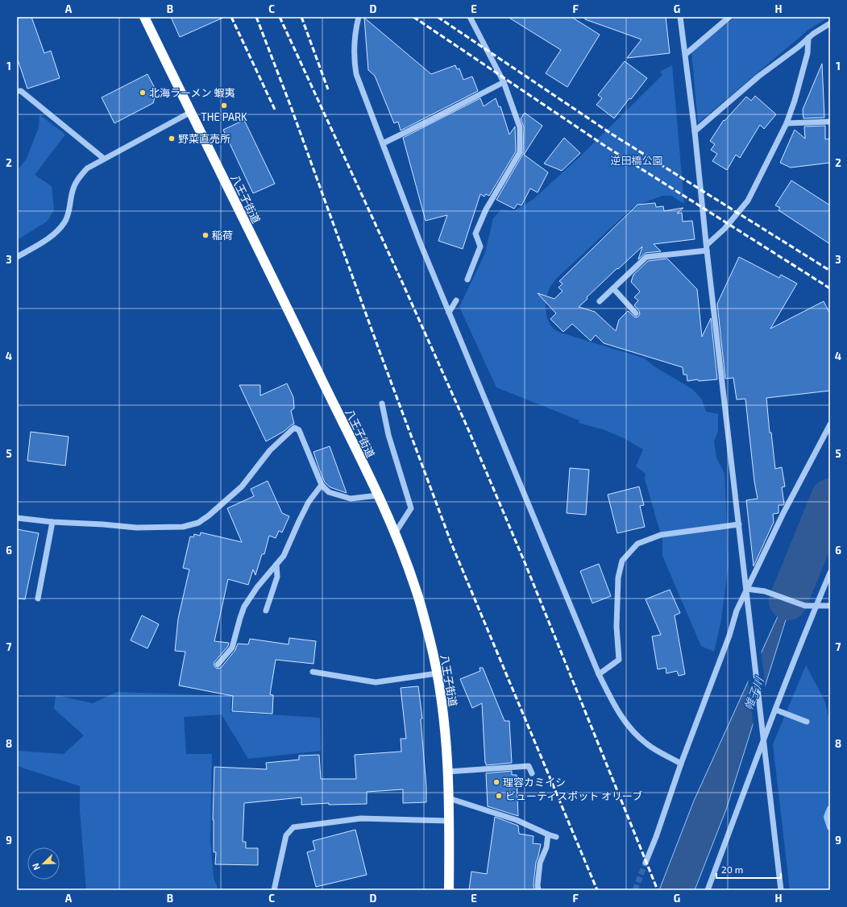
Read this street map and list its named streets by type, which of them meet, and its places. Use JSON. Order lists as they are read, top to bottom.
{
  "streets": {
    "highway": ["八王子街道"]
  },
  "water": ["帷子川"],
  "parks": ["逆田橋公園"],
  "places": [
    "北海ラーメン 蝦夷",
    "THE PARK",
    "野菜直売所",
    "稲荷",
    "理容カミイシ",
    "ビューティスポット オリーブ"
  ],
  "scale_bar": "20 m",
  "north": "bottom left",
  "grid": {
    "columns": [
      "A",
      "B",
      "C",
      "D",
      "E",
      "F",
      "G",
      "H"
    ],
    "rows": [
      "1",
      "2",
      "3",
      "4",
      "5",
      "6",
      "7",
      "8",
      "9"
    ]
  }
}
